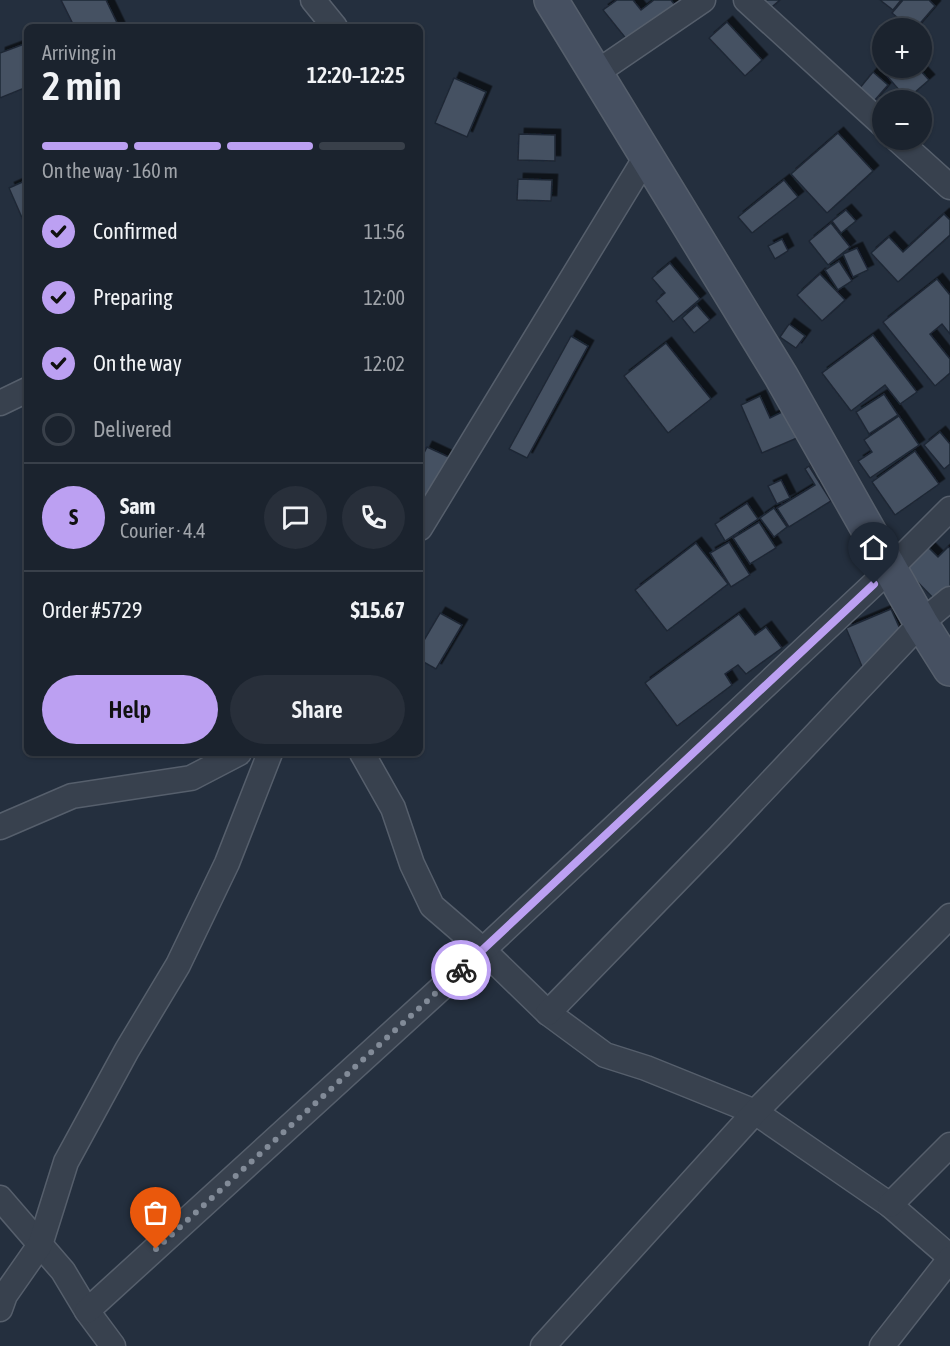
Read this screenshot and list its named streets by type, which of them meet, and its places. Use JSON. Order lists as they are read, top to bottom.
{
  "page": {
    "map_buttons": ["+", "−"],
    "heading": ["2 min", "Arriving in", "12:20–12:25"],
    "panel": [
      "Sam",
      "Courier · 4.4",
      "Order #5729",
      "$15.67"
    ],
    "bar": "On the way · 160 m",
    "list": [
      ["Confirmed", "11:56"],
      ["Preparing", "12:00"],
      ["On the way", "12:02"],
      "Delivered"
    ],
    "round": "S",
    "buttons": ["Help", "Share"]
  }
}
